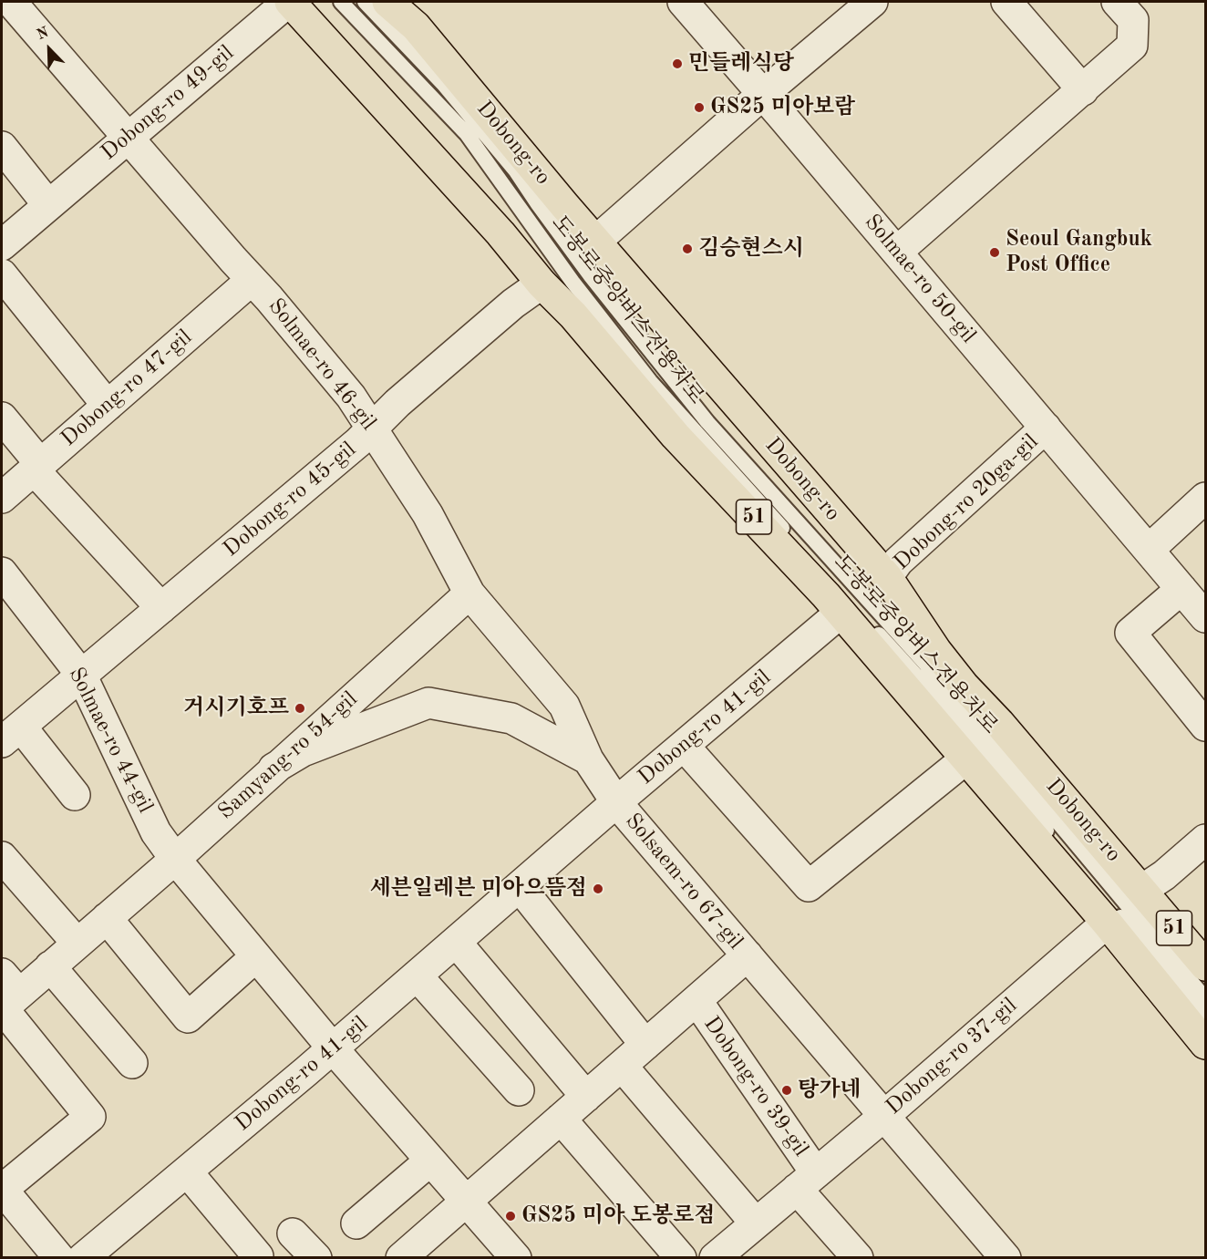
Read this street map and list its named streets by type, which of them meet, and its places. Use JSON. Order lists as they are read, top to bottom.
{
  "streets": {
    "main road": ["Dobong-ro", "51"],
    "street": [
      "Dobong-ro 49-gil",
      "Solmae-ro 50-gil",
      "Solmae-ro 46-gil",
      "Dobong-ro 47-gil",
      "Dobong-ro 45-gil",
      "Dobong-ro 20ga-gil",
      "Dobong-ro 41-gil",
      "Solmae-ro 44-gil",
      "Samyang-ro 54-gil",
      "Solsaem-ro 67-gil",
      "Dobong-ro 37-gil",
      "Dobong-ro 39-gil"
    ],
    "lane": ["도봉로중앙버스전용차로"]
  },
  "crossings": [
    ["Dobong-ro 49-gil", "Solmae-ro 46-gil"],
    ["Dobong-ro 49-gil", "51"],
    ["Dobong-ro", "Dobong-ro 20ga-gil"],
    ["Solmae-ro 50-gil", "Dobong-ro 20ga-gil"],
    ["Solmae-ro 46-gil", "Dobong-ro 47-gil"],
    ["Solmae-ro 46-gil", "Dobong-ro 45-gil"],
    ["Solmae-ro 46-gil", "Samyang-ro 54-gil"],
    ["Solmae-ro 46-gil", "Solsaem-ro 67-gil"],
    ["Dobong-ro 45-gil", "51"],
    ["Dobong-ro 45-gil", "Solmae-ro 44-gil"],
    ["51", "Dobong-ro 41-gil"],
    ["51", "Dobong-ro 37-gil"],
    ["Dobong-ro 41-gil", "Solmae-ro 44-gil"],
    ["Dobong-ro 41-gil", "Solsaem-ro 67-gil"],
    ["Solmae-ro 44-gil", "Samyang-ro 54-gil"],
    ["Solmae-ro 44-gil", "Dobong-ro 39-gil"],
    ["Samyang-ro 54-gil", "Solsaem-ro 67-gil"],
    ["Solsaem-ro 67-gil", "Dobong-ro 37-gil"],
    ["Solsaem-ro 67-gil", "Dobong-ro 39-gil"],
    ["Dobong-ro 37-gil", "Dobong-ro 39-gil"]
  ],
  "places": [
    "민들레식당",
    "GS25 미아보람",
    "김승현스시",
    "Seoul Gangbuk Post Office",
    "거시기호프",
    "세븐일레븐 미아으뜸점",
    "탕가네",
    "GS25 미아 도봉로점"
  ],
  "north": "top left"
}
